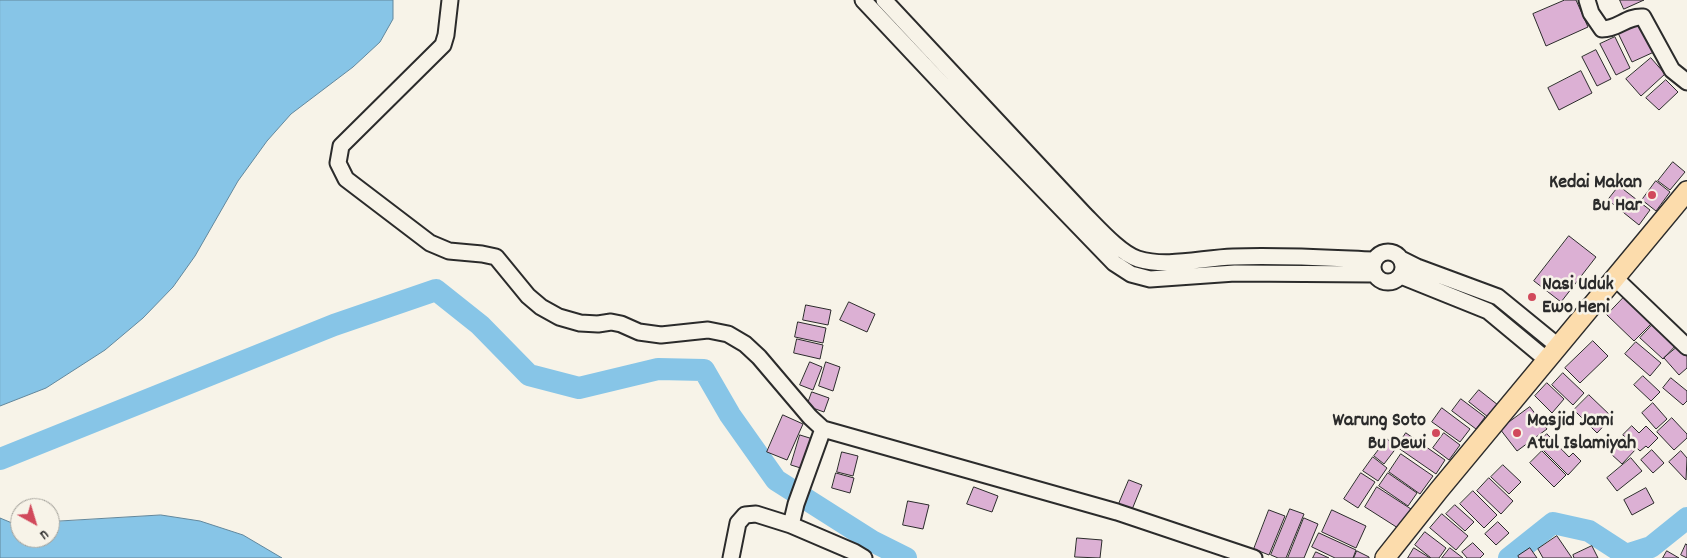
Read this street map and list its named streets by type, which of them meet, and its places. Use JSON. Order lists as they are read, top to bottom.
{
  "places": [
    "Kedai Makan Bu Har",
    "Nasi Uduk Ewo Heni",
    "Warung Soto Bu Dewi",
    "Masjid Jami Atul Islamiyah"
  ],
  "north": "bottom right"
}
